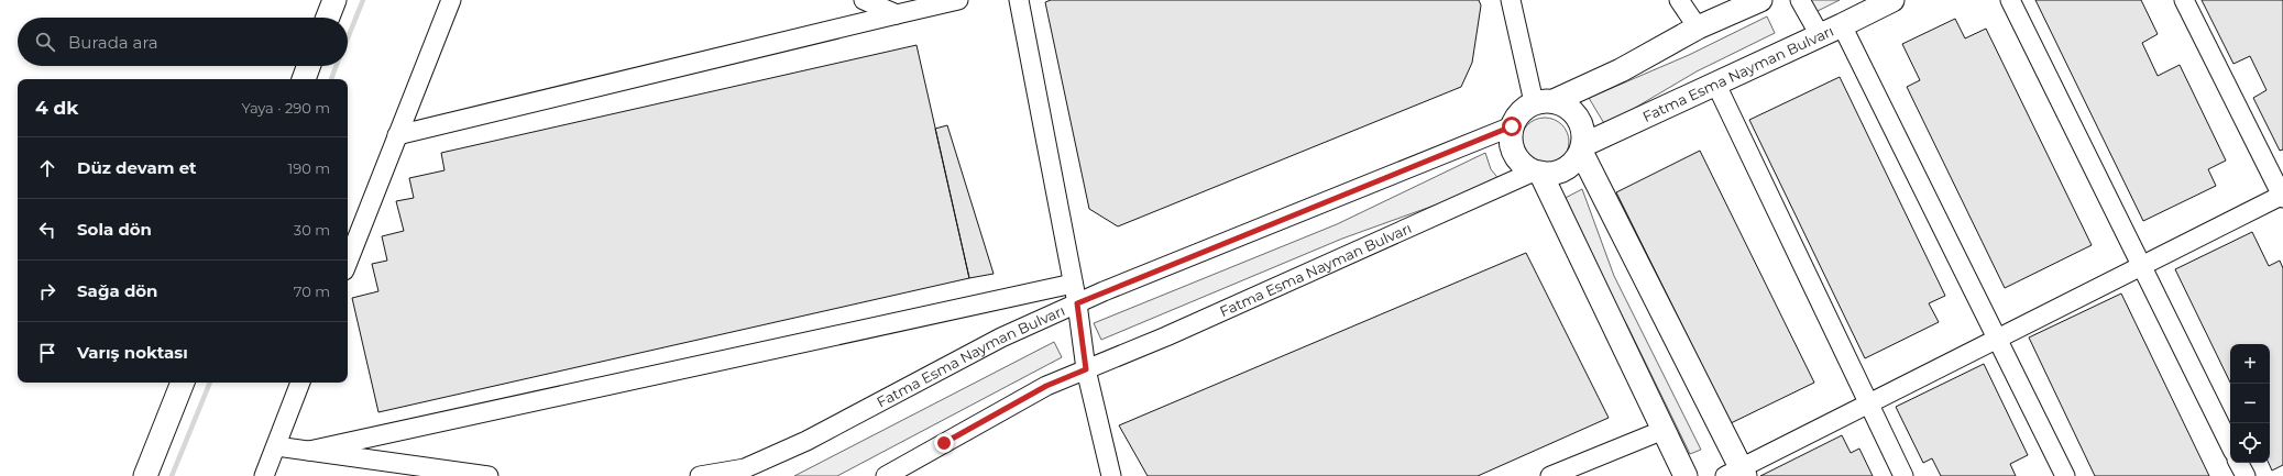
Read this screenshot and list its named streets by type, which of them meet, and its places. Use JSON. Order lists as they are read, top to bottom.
{
  "streets": {
    "main road": ["Fatma Esma Nayman Bulvarı"]
  },
  "page": {
    "search": "Burada ara",
    "heading": ["4 dk", "Yaya · 290 m"],
    "list": [
      ["Düz devam et", "190 m"],
      ["Sola dön", "30 m"],
      ["Sağa dön", "70 m"],
      "Varış noktası"
    ],
    "map_buttons": ["+", "−"]
  }
}
